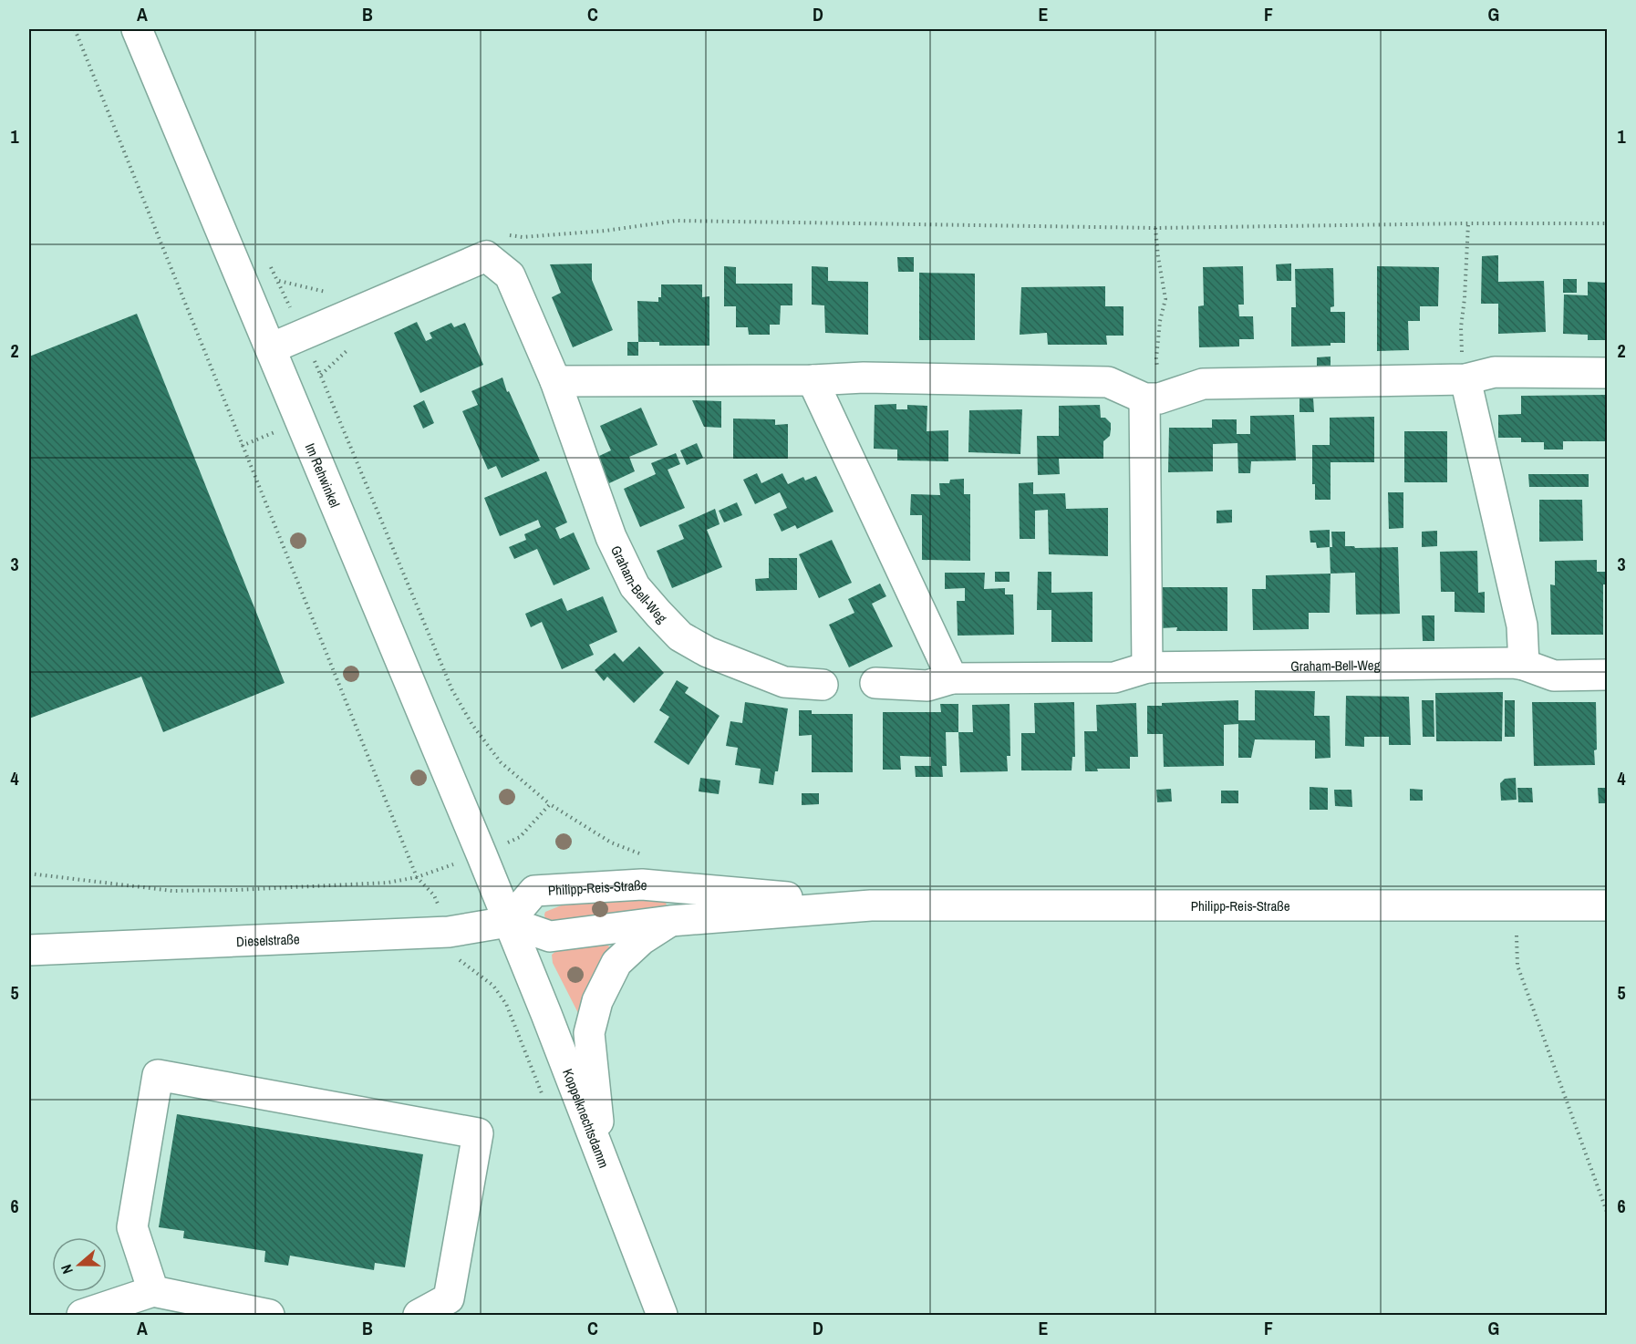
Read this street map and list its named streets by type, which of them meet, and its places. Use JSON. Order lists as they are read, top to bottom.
{
  "streets": {
    "street": [
      "Im Rehwinkel",
      "Graham-Bell-Weg",
      "Philipp-Reis-Straße",
      "Dieselstraße",
      "Koppelknechtsdamm"
    ]
  },
  "crossings": [
    ["Im Rehwinkel", "Graham-Bell-Weg"],
    ["Im Rehwinkel", "Philipp-Reis-Straße"],
    ["Im Rehwinkel", "Dieselstraße"],
    ["Im Rehwinkel", "Koppelknechtsdamm"],
    ["Philipp-Reis-Straße", "Dieselstraße"],
    ["Philipp-Reis-Straße", "Koppelknechtsdamm"],
    ["Dieselstraße", "Koppelknechtsdamm"]
  ],
  "north": "left",
  "grid": {
    "columns": [
      "A",
      "B",
      "C",
      "D",
      "E",
      "F",
      "G"
    ],
    "rows": [
      "1",
      "2",
      "3",
      "4",
      "5",
      "6"
    ]
  }
}
